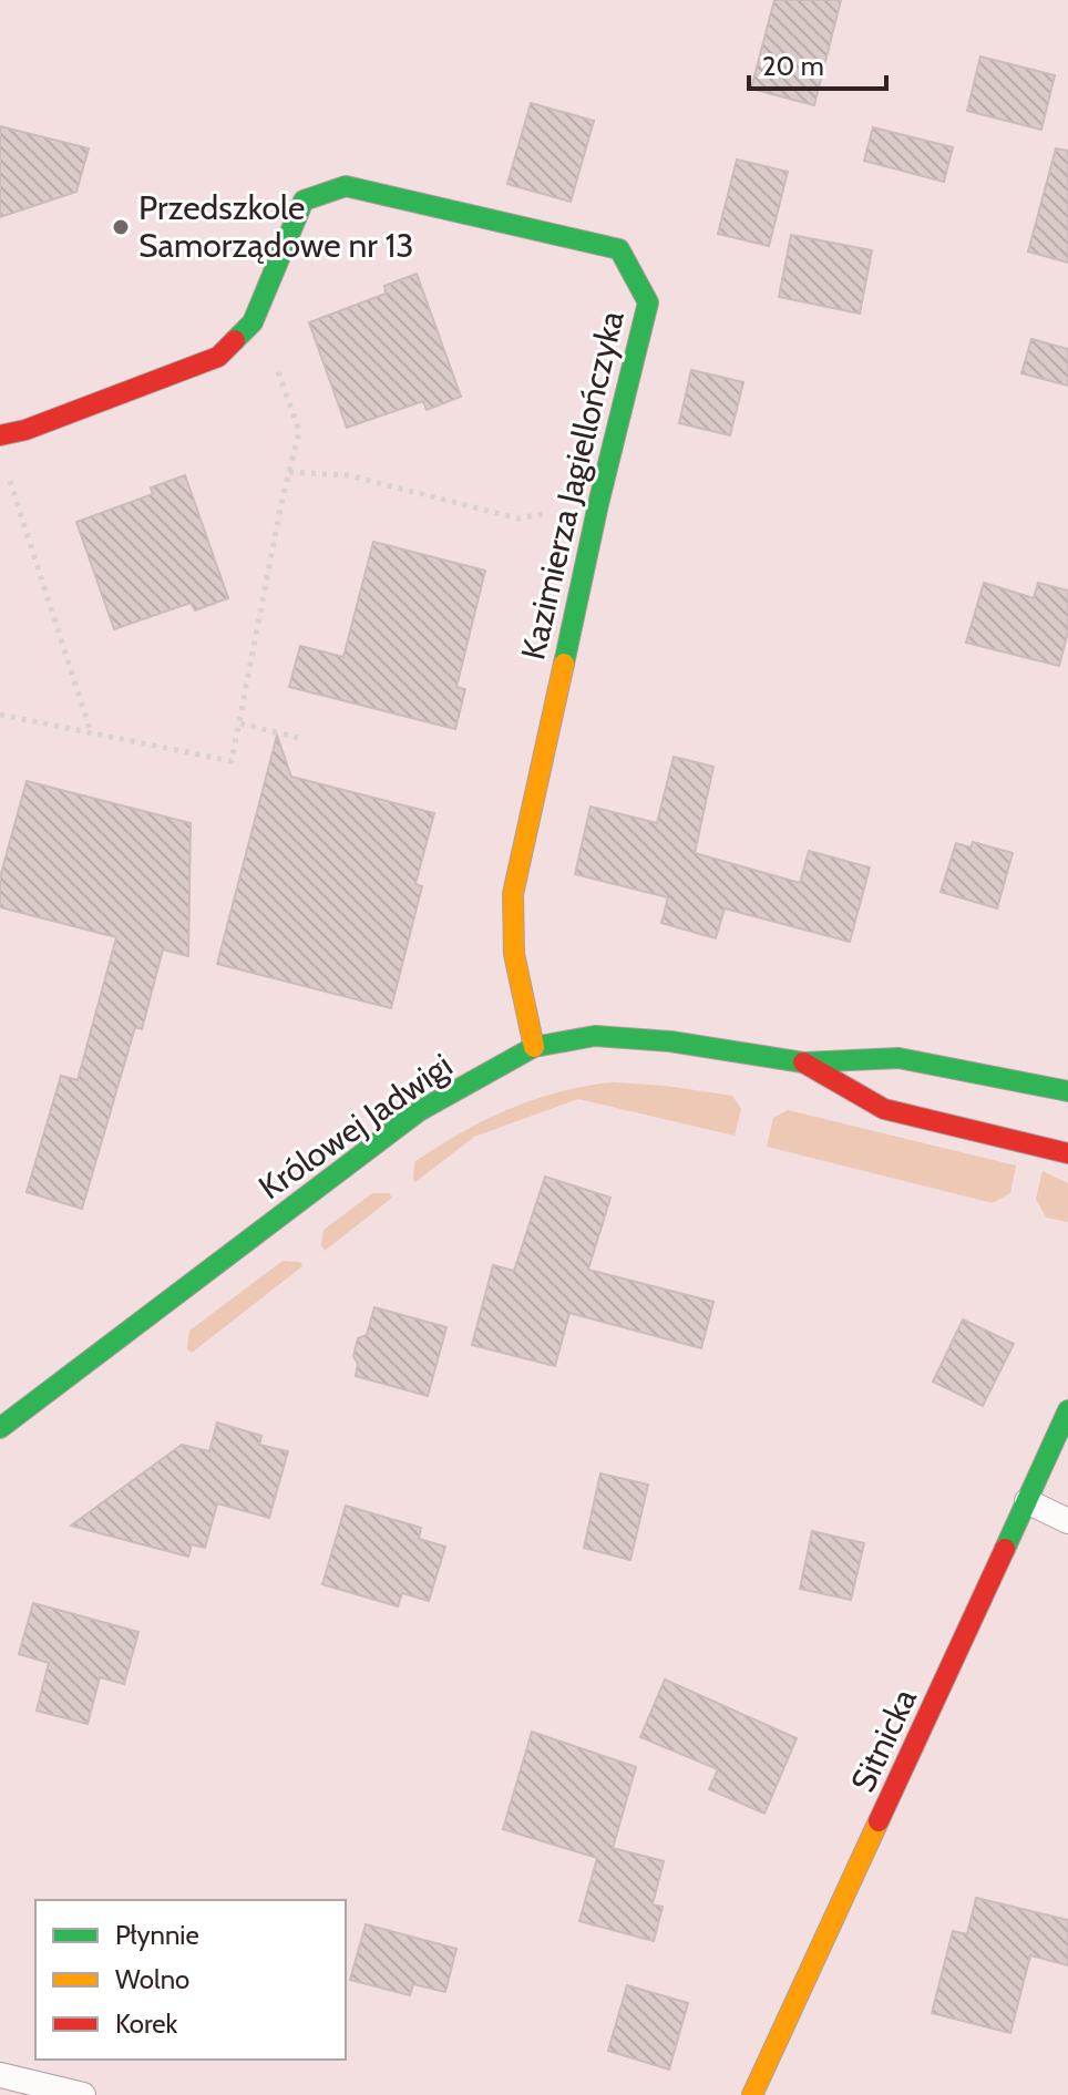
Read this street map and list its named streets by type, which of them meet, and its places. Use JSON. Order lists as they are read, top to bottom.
{
  "streets": {
    "street": ["Kazimierza Jagiellończyka", "Królowej Jadwigi", "Sitnicka"]
  },
  "crossings": [
    ["Kazimierza Jagiellończyka", "Królowej Jadwigi"]
  ],
  "places": ["Przedszkole Samorządowe nr 13"],
  "legend": ["Płynnie", "Wolno", "Korek"],
  "scale_bar": "20 m"
}
